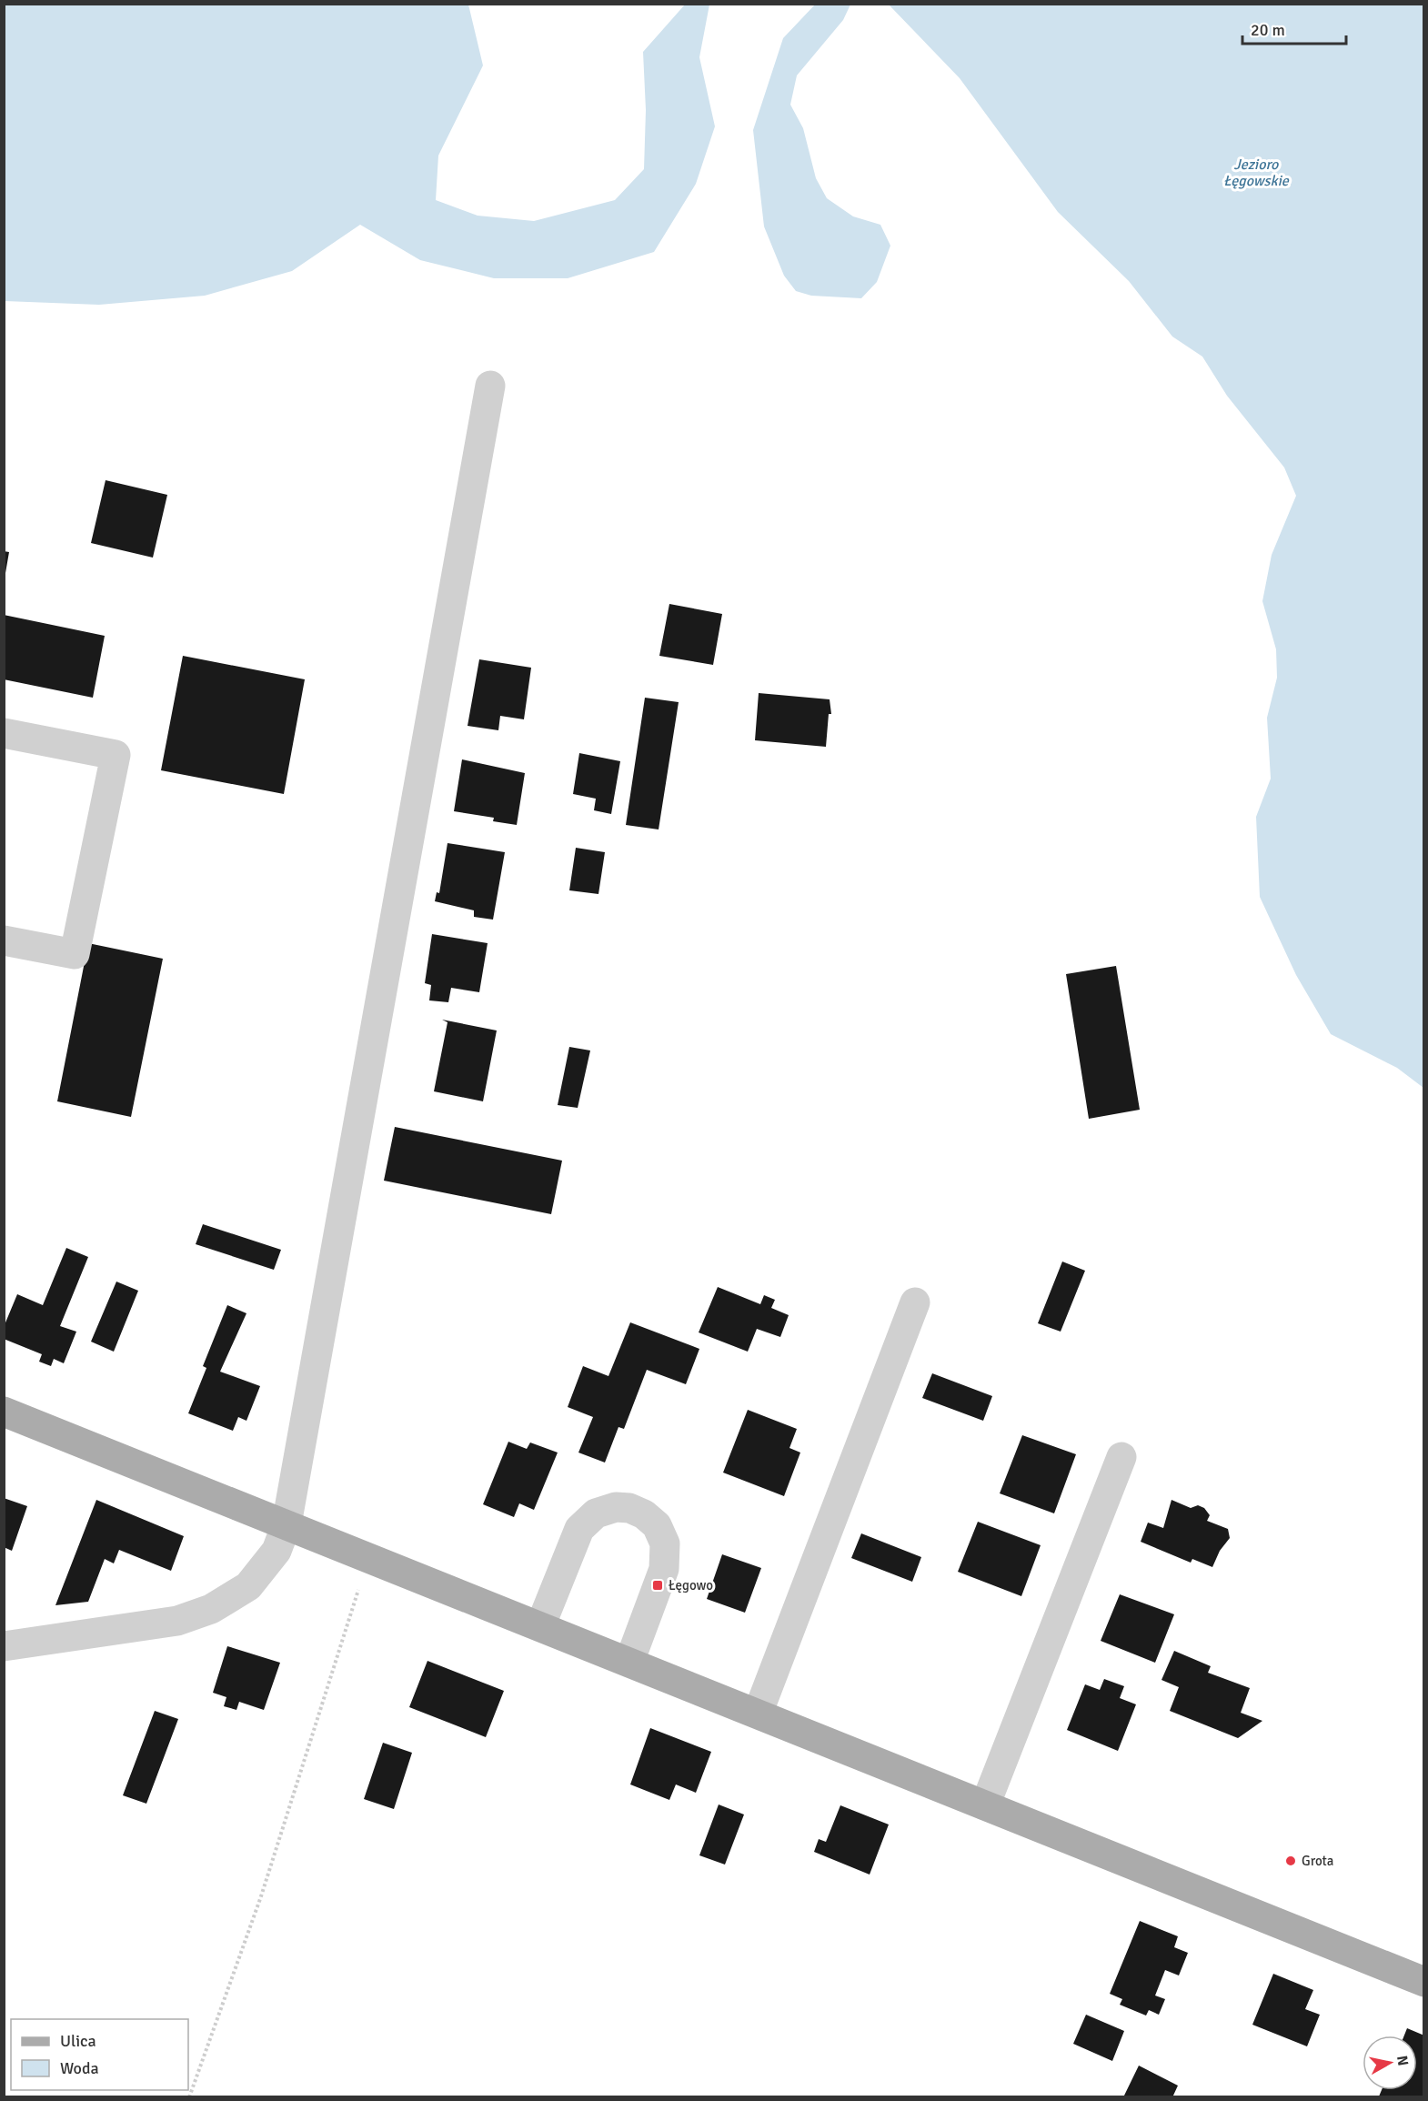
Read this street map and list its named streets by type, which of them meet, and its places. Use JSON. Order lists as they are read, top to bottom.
{
  "water": ["Jezioro Łęgowskie"],
  "places": {
    "transit": ["Łęgowo"],
    "other": ["Grota"]
  },
  "legend": ["Ulica", "Woda"],
  "scale_bar": "20 m",
  "north": "right"
}
